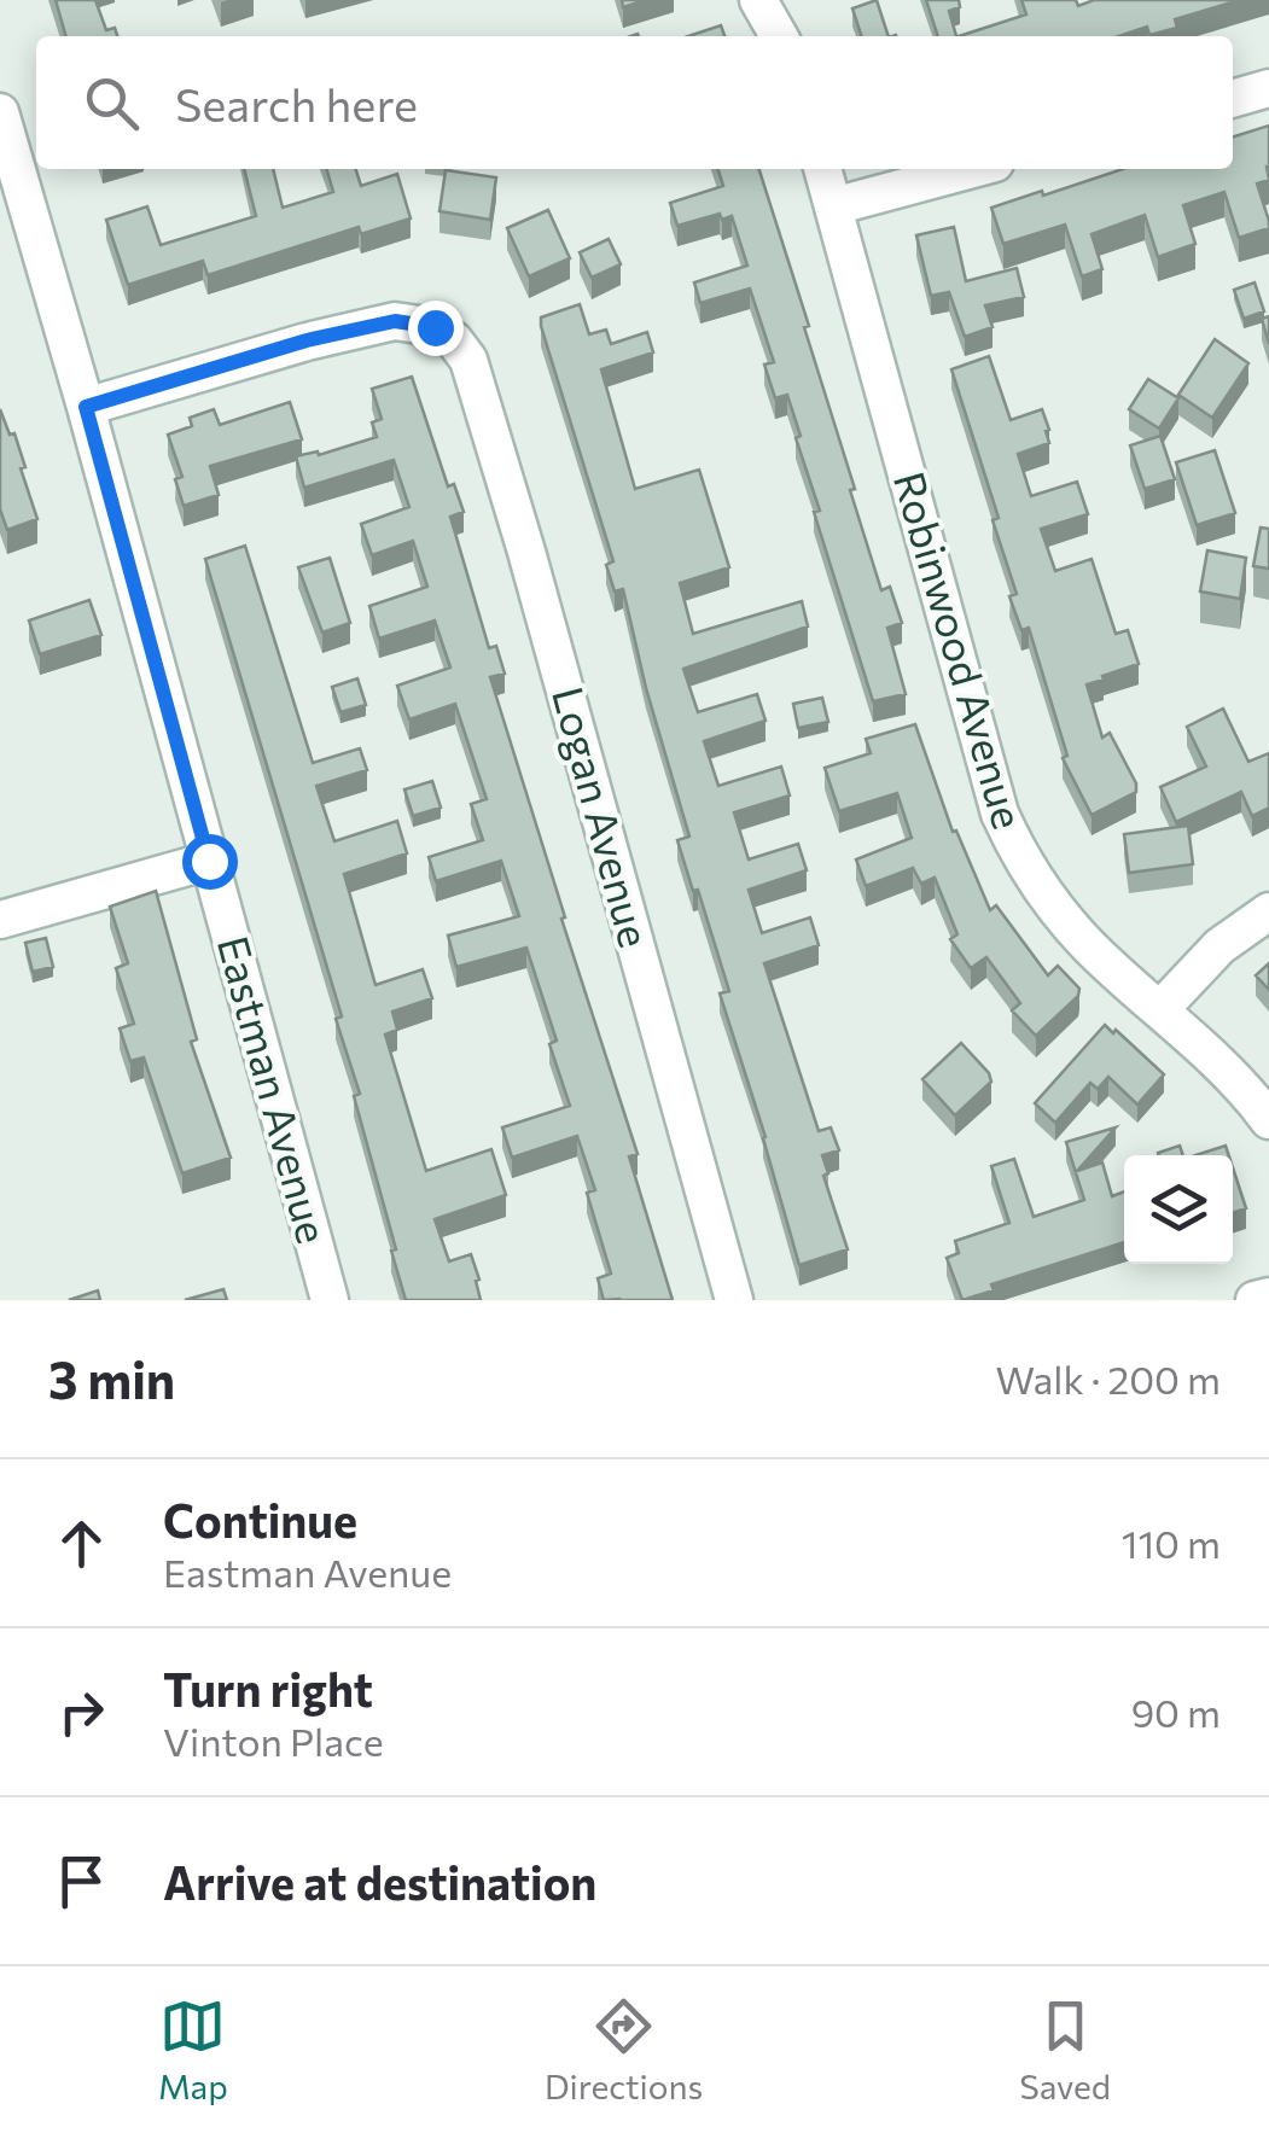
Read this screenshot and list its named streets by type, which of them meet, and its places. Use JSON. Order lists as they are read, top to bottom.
{
  "streets": {
    "street": ["Robinwood Avenue", "Logan Avenue", "Eastman Avenue"]
  },
  "crossings": [
    ["Logan Avenue", "Eastman Avenue"]
  ],
  "page": {
    "search": "Search here",
    "heading": ["3 min", "Walk · 200 m"],
    "list": [
      ["Continue", "Eastman Avenue", "110 m"],
      ["Turn right", "Vinton Place", "90 m"],
      "Arrive at destination"
    ],
    "nav": ["Map", "Directions", "Saved"]
  }
}
